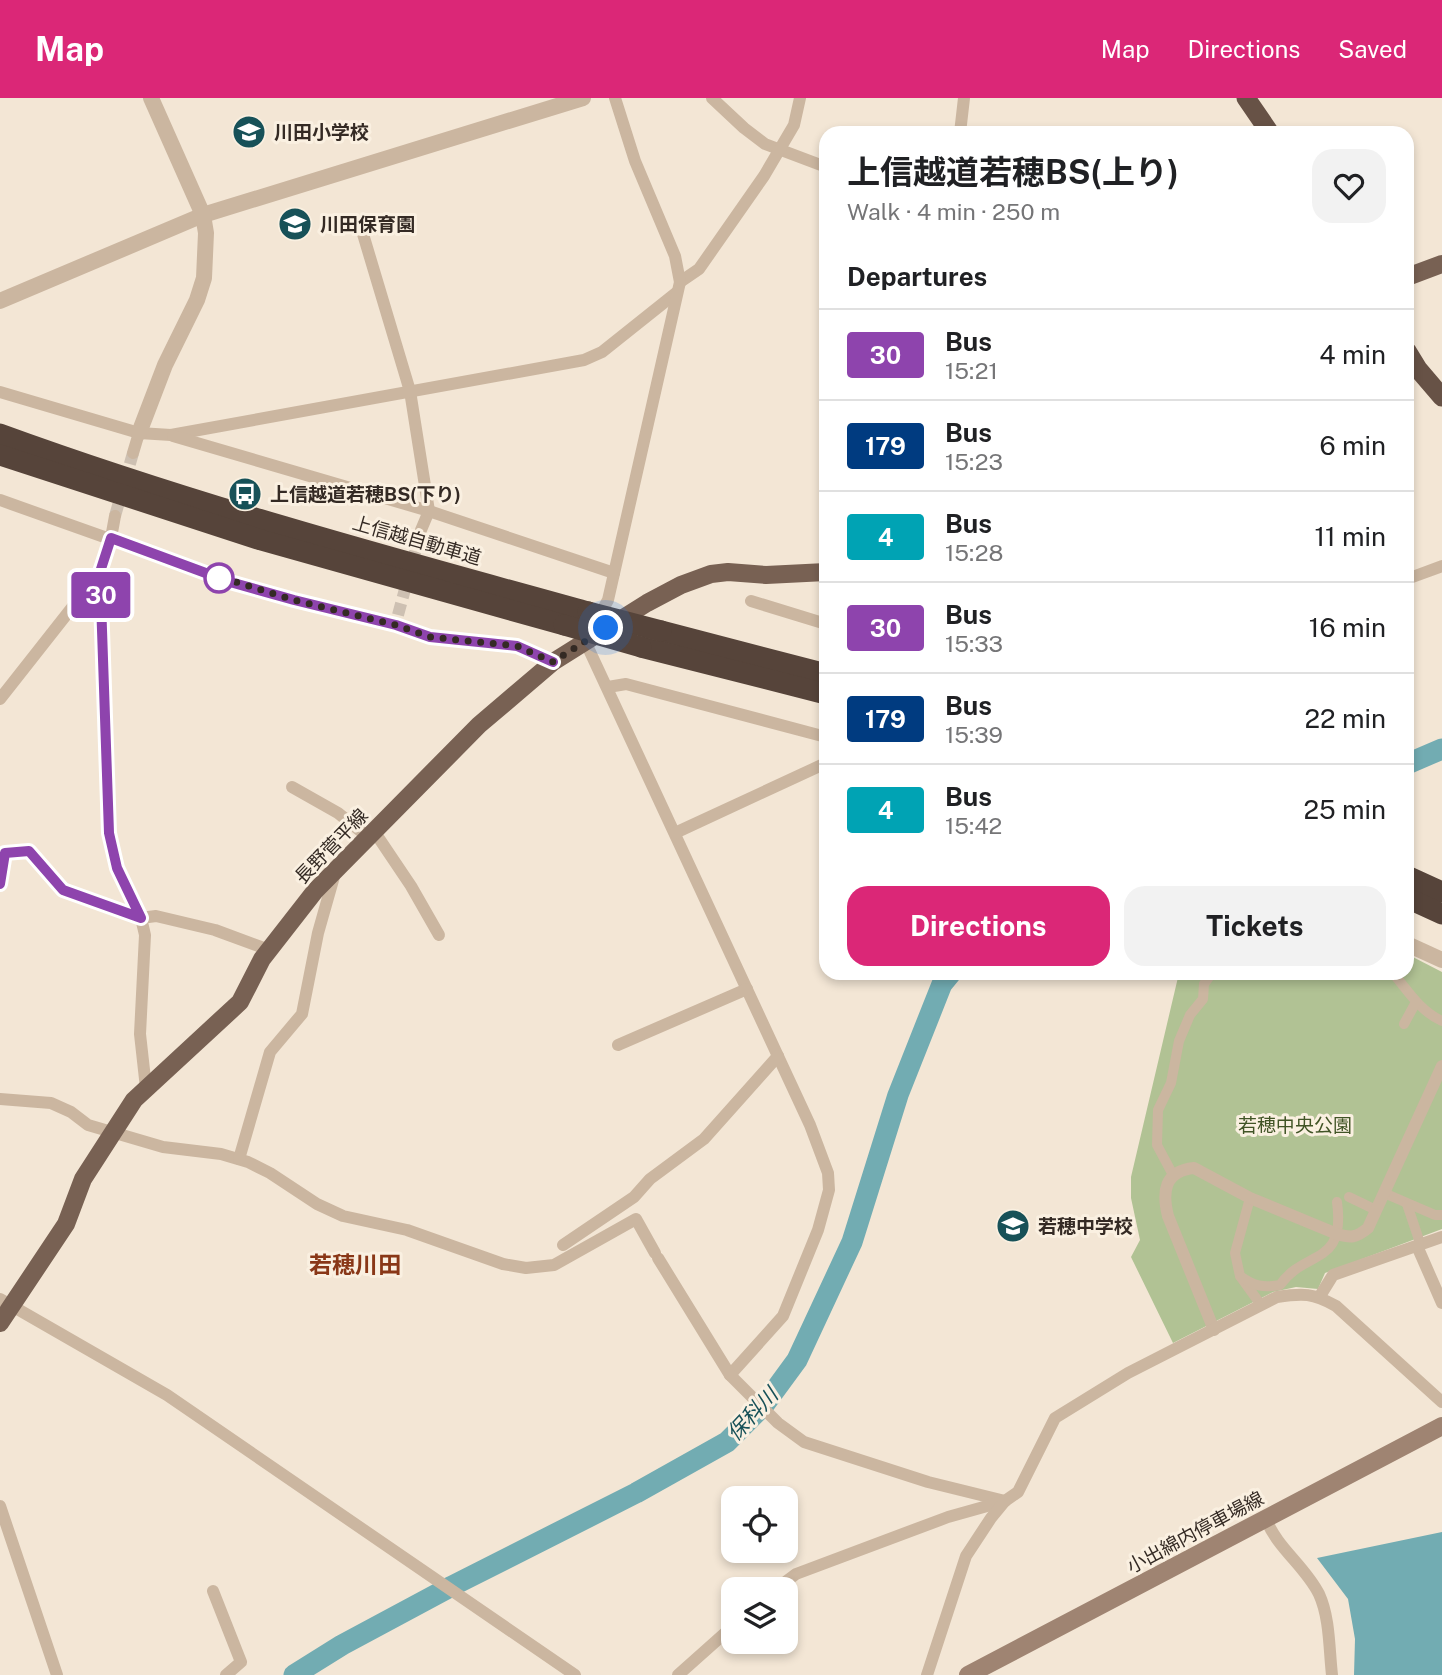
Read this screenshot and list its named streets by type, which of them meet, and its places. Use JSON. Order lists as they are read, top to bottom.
{
  "streets": {
    "highway": ["上信越自動車道"],
    "main road": ["長野菅平線", "小出綿内停車場線"]
  },
  "districts": ["若穂川田"],
  "water": ["保科川"],
  "parks": ["若穂中央公園"],
  "places": {
    "school or university": ["川田小学校", "川田保育園", "若穂中学校"],
    "bus stop": ["上信越道若穂BS(下り)"]
  },
  "lines": ["bus line 30"],
  "page": {
    "header": "Map",
    "nav": ["Map", "Directions", "Saved"],
    "on_map": "30",
    "heading": [
      ["上信越道若穂BS(上り)", "Walk · 4 min · 250 m"],
      "Departures"
    ],
    "list": [
      {
        "mark": "30",
        "name": "Bus",
        "note": "15:21",
        "value": "4 min"
      },
      {
        "mark": "179",
        "name": "Bus",
        "note": "15:23",
        "value": "6 min"
      },
      {
        "mark": "4",
        "name": "Bus",
        "note": "15:28",
        "value": "11 min"
      },
      {
        "mark": "30",
        "name": "Bus",
        "note": "15:33",
        "value": "16 min"
      },
      {
        "mark": "179",
        "name": "Bus",
        "note": "15:39",
        "value": "22 min"
      },
      {
        "mark": "4",
        "name": "Bus",
        "note": "15:42",
        "value": "25 min"
      }
    ],
    "buttons": ["Directions", "Tickets"]
  }
}
